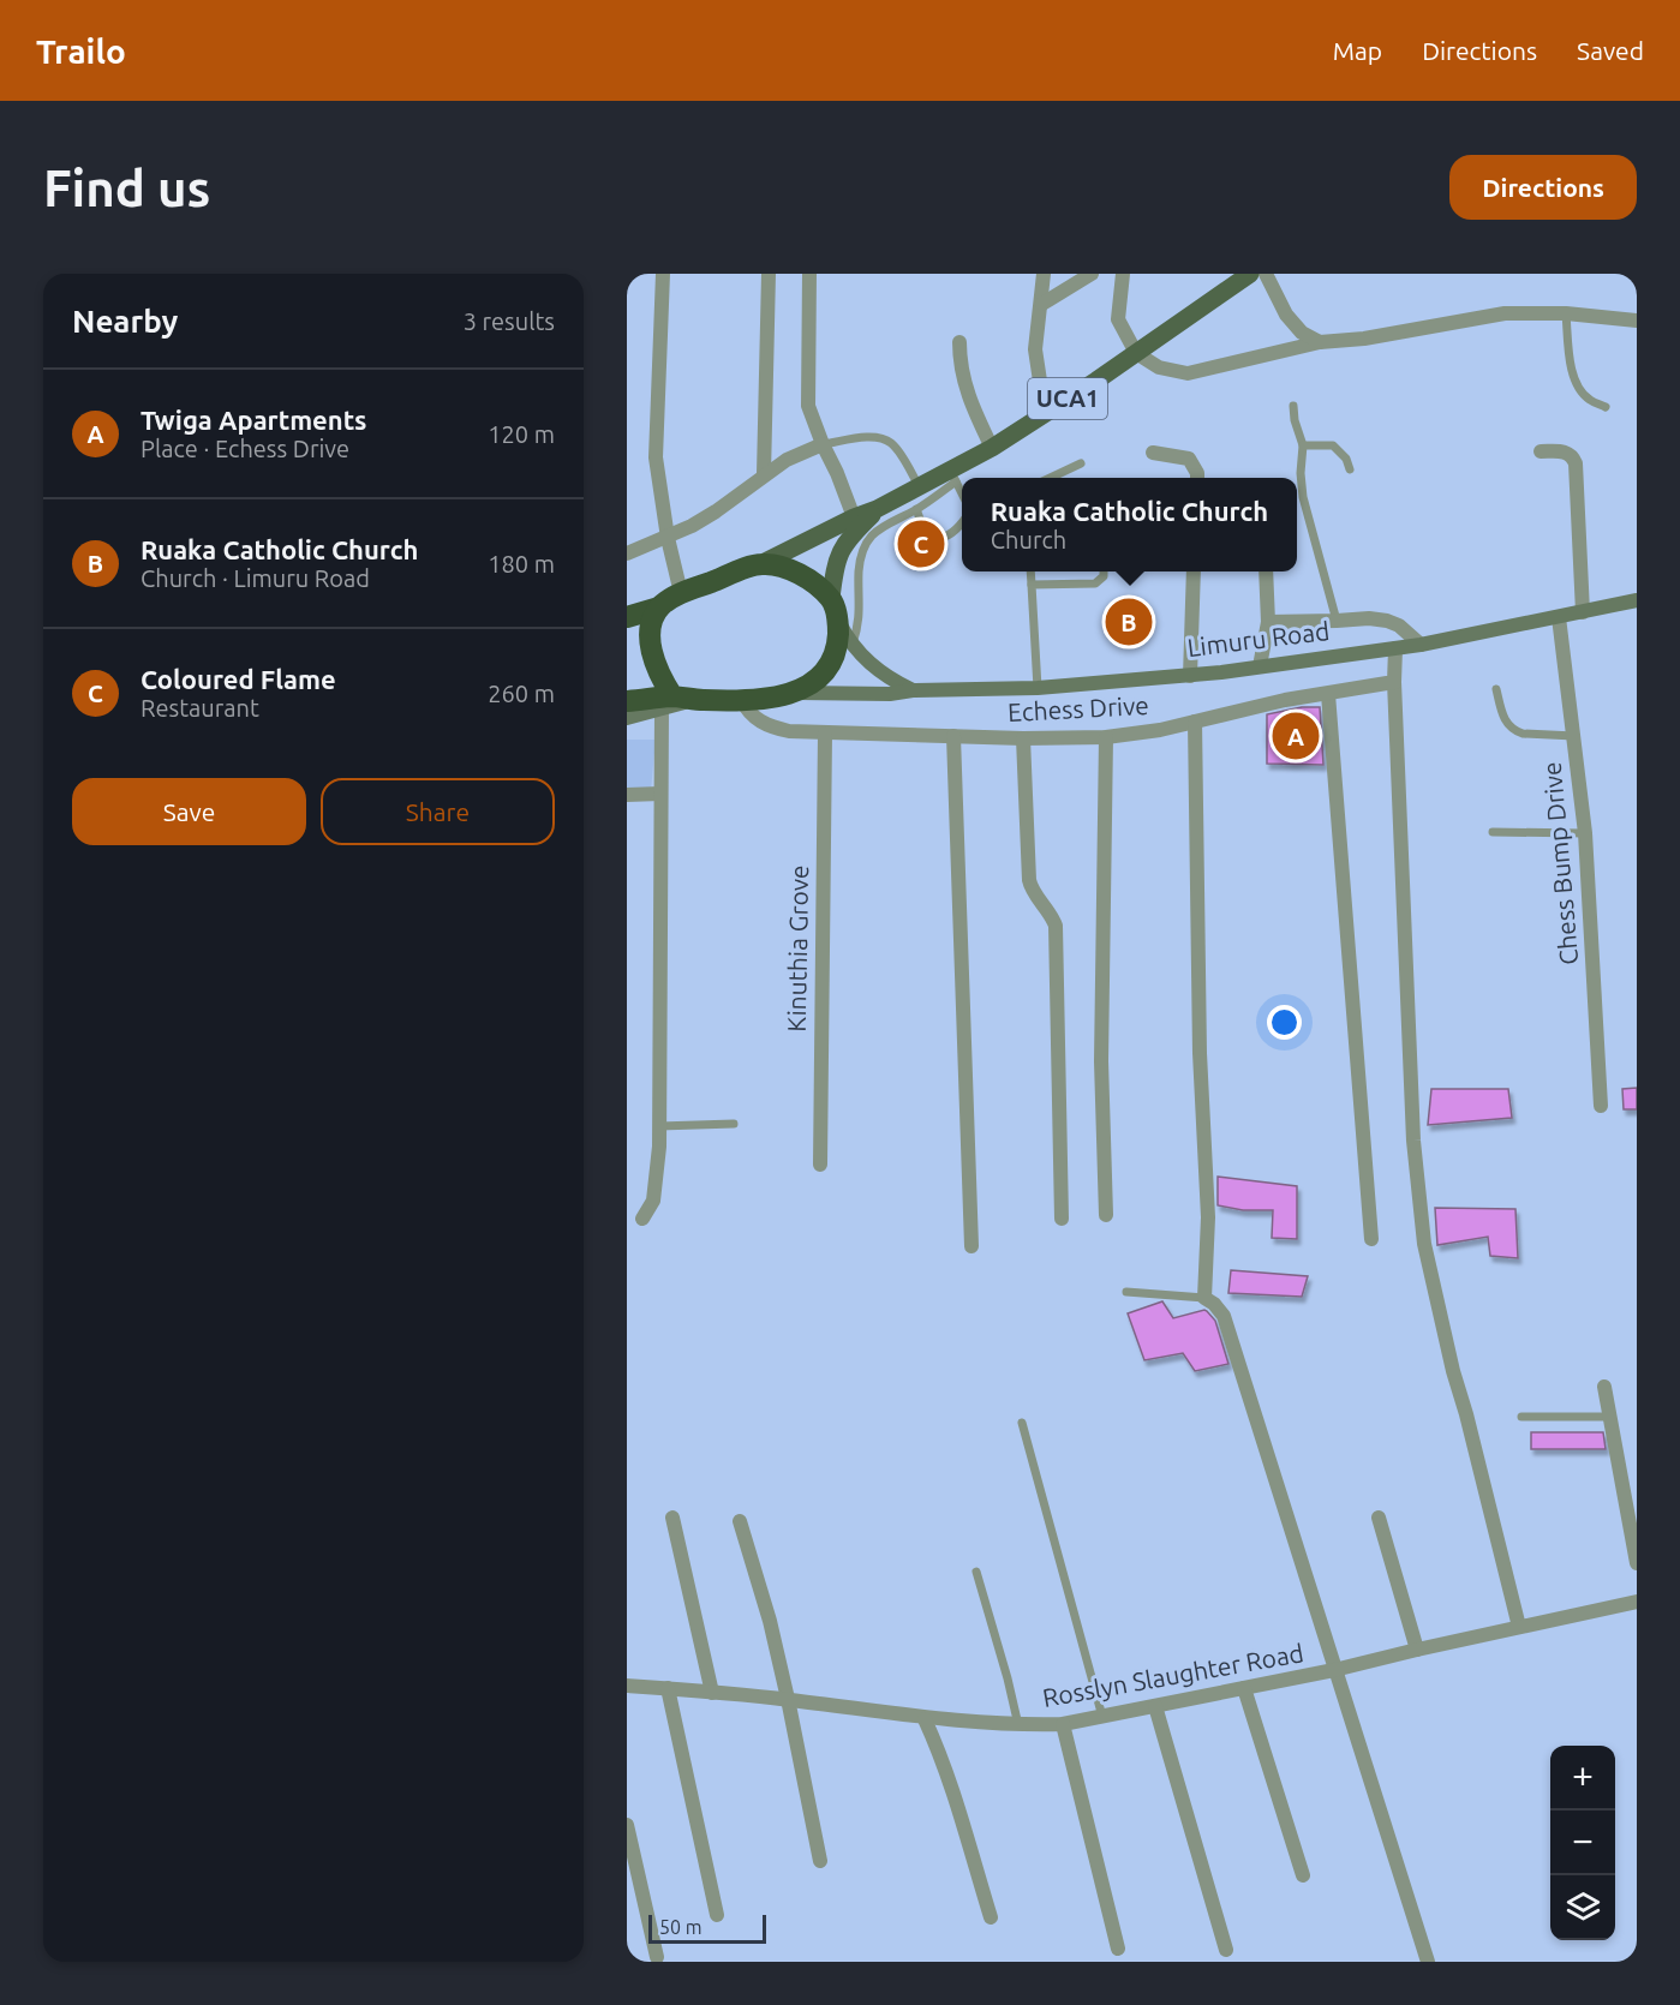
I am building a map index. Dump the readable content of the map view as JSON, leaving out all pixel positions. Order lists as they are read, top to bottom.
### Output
{
  "streets": {
    "main road": ["UCA1", "Limuru Road"],
    "street": [
      "Echess Drive",
      "Chess Bump Drive",
      "Kinuthia Grove",
      "Rosslyn Slaughter Road"
    ]
  },
  "crossings": [
    ["UCA1", "Limuru Road"],
    ["UCA1", "Echess Drive"],
    ["Limuru Road", "Echess Drive"],
    ["Limuru Road", "Chess Bump Drive"],
    ["Echess Drive", "Kinuthia Grove"]
  ],
  "scale_bar": "50 m",
  "page": {
    "header": "Trailo",
    "nav": ["Map", "Directions", "Saved"],
    "buttons": [
      "Directions",
      ["Save", "Share"]
    ],
    "title": "Find us",
    "heading": ["Nearby", "3 results"],
    "list": [
      {
        "mark": "A",
        "name": "Twiga Apartments",
        "note": "Place · Echess Drive",
        "value": "120 m"
      },
      {
        "mark": "B",
        "name": "Ruaka Catholic Church",
        "note": "Church · Limuru Road",
        "value": "180 m"
      },
      {
        "mark": "C",
        "name": "Coloured Flame",
        "note": "Restaurant",
        "value": "260 m"
      }
    ],
    "popup": ["Ruaka Catholic Church", "Church"],
    "pins": ["C", "B", "A"],
    "map_buttons": ["+", "−"],
    "scale": "50 m"
  }
}
